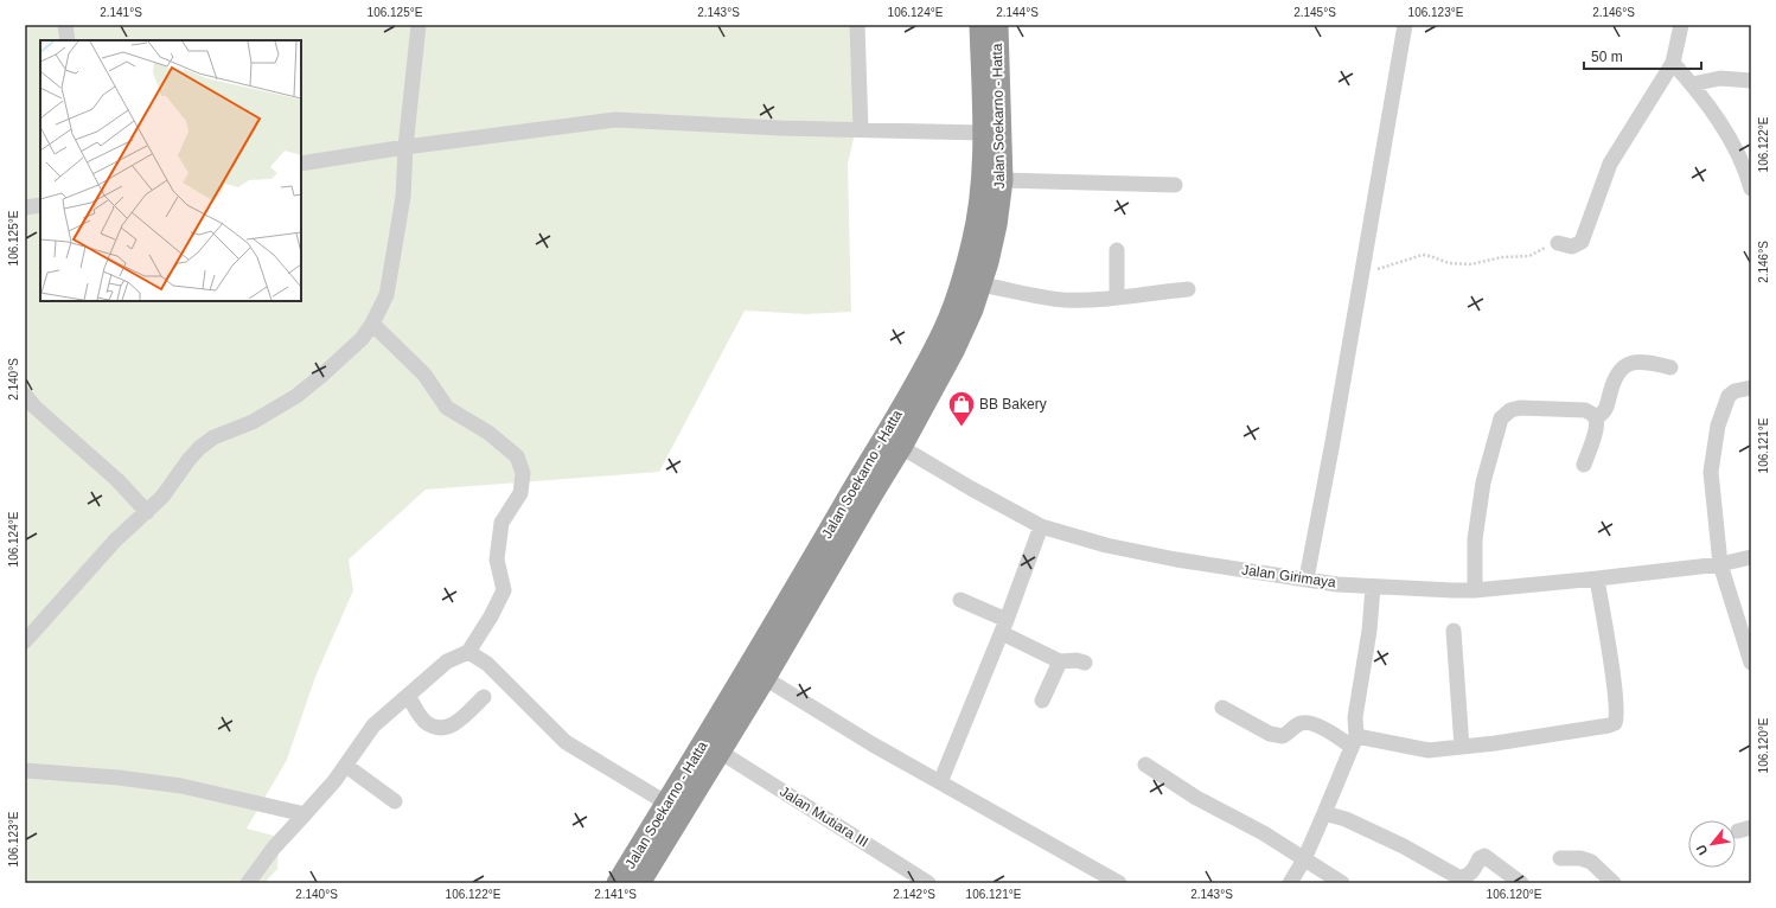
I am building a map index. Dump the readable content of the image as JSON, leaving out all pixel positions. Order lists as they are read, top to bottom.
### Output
{
  "streets": {
    "highway": ["Jalan Soekarno - Hatta"],
    "street": ["Jalan Girimaya", "Jalan Mutiara III"]
  },
  "crossings": [
    ["Jalan Soekarno - Hatta", "Jalan Girimaya"],
    ["Jalan Soekarno - Hatta", "Jalan Mutiara III"]
  ],
  "places": {
    "shop": ["BB Bakery"]
  },
  "scale_bar": "50 m",
  "north": "bottom left",
  "coordinates": [
    "2.141°S",
    "106.125°E",
    "2.143°S",
    "106.124°E",
    "2.144°S",
    "2.145°S",
    "106.123°E",
    "2.146°S",
    "106.122°E",
    "2.140°S",
    "106.121°E",
    "106.120°E",
    "2.142°S"
  ]
}
